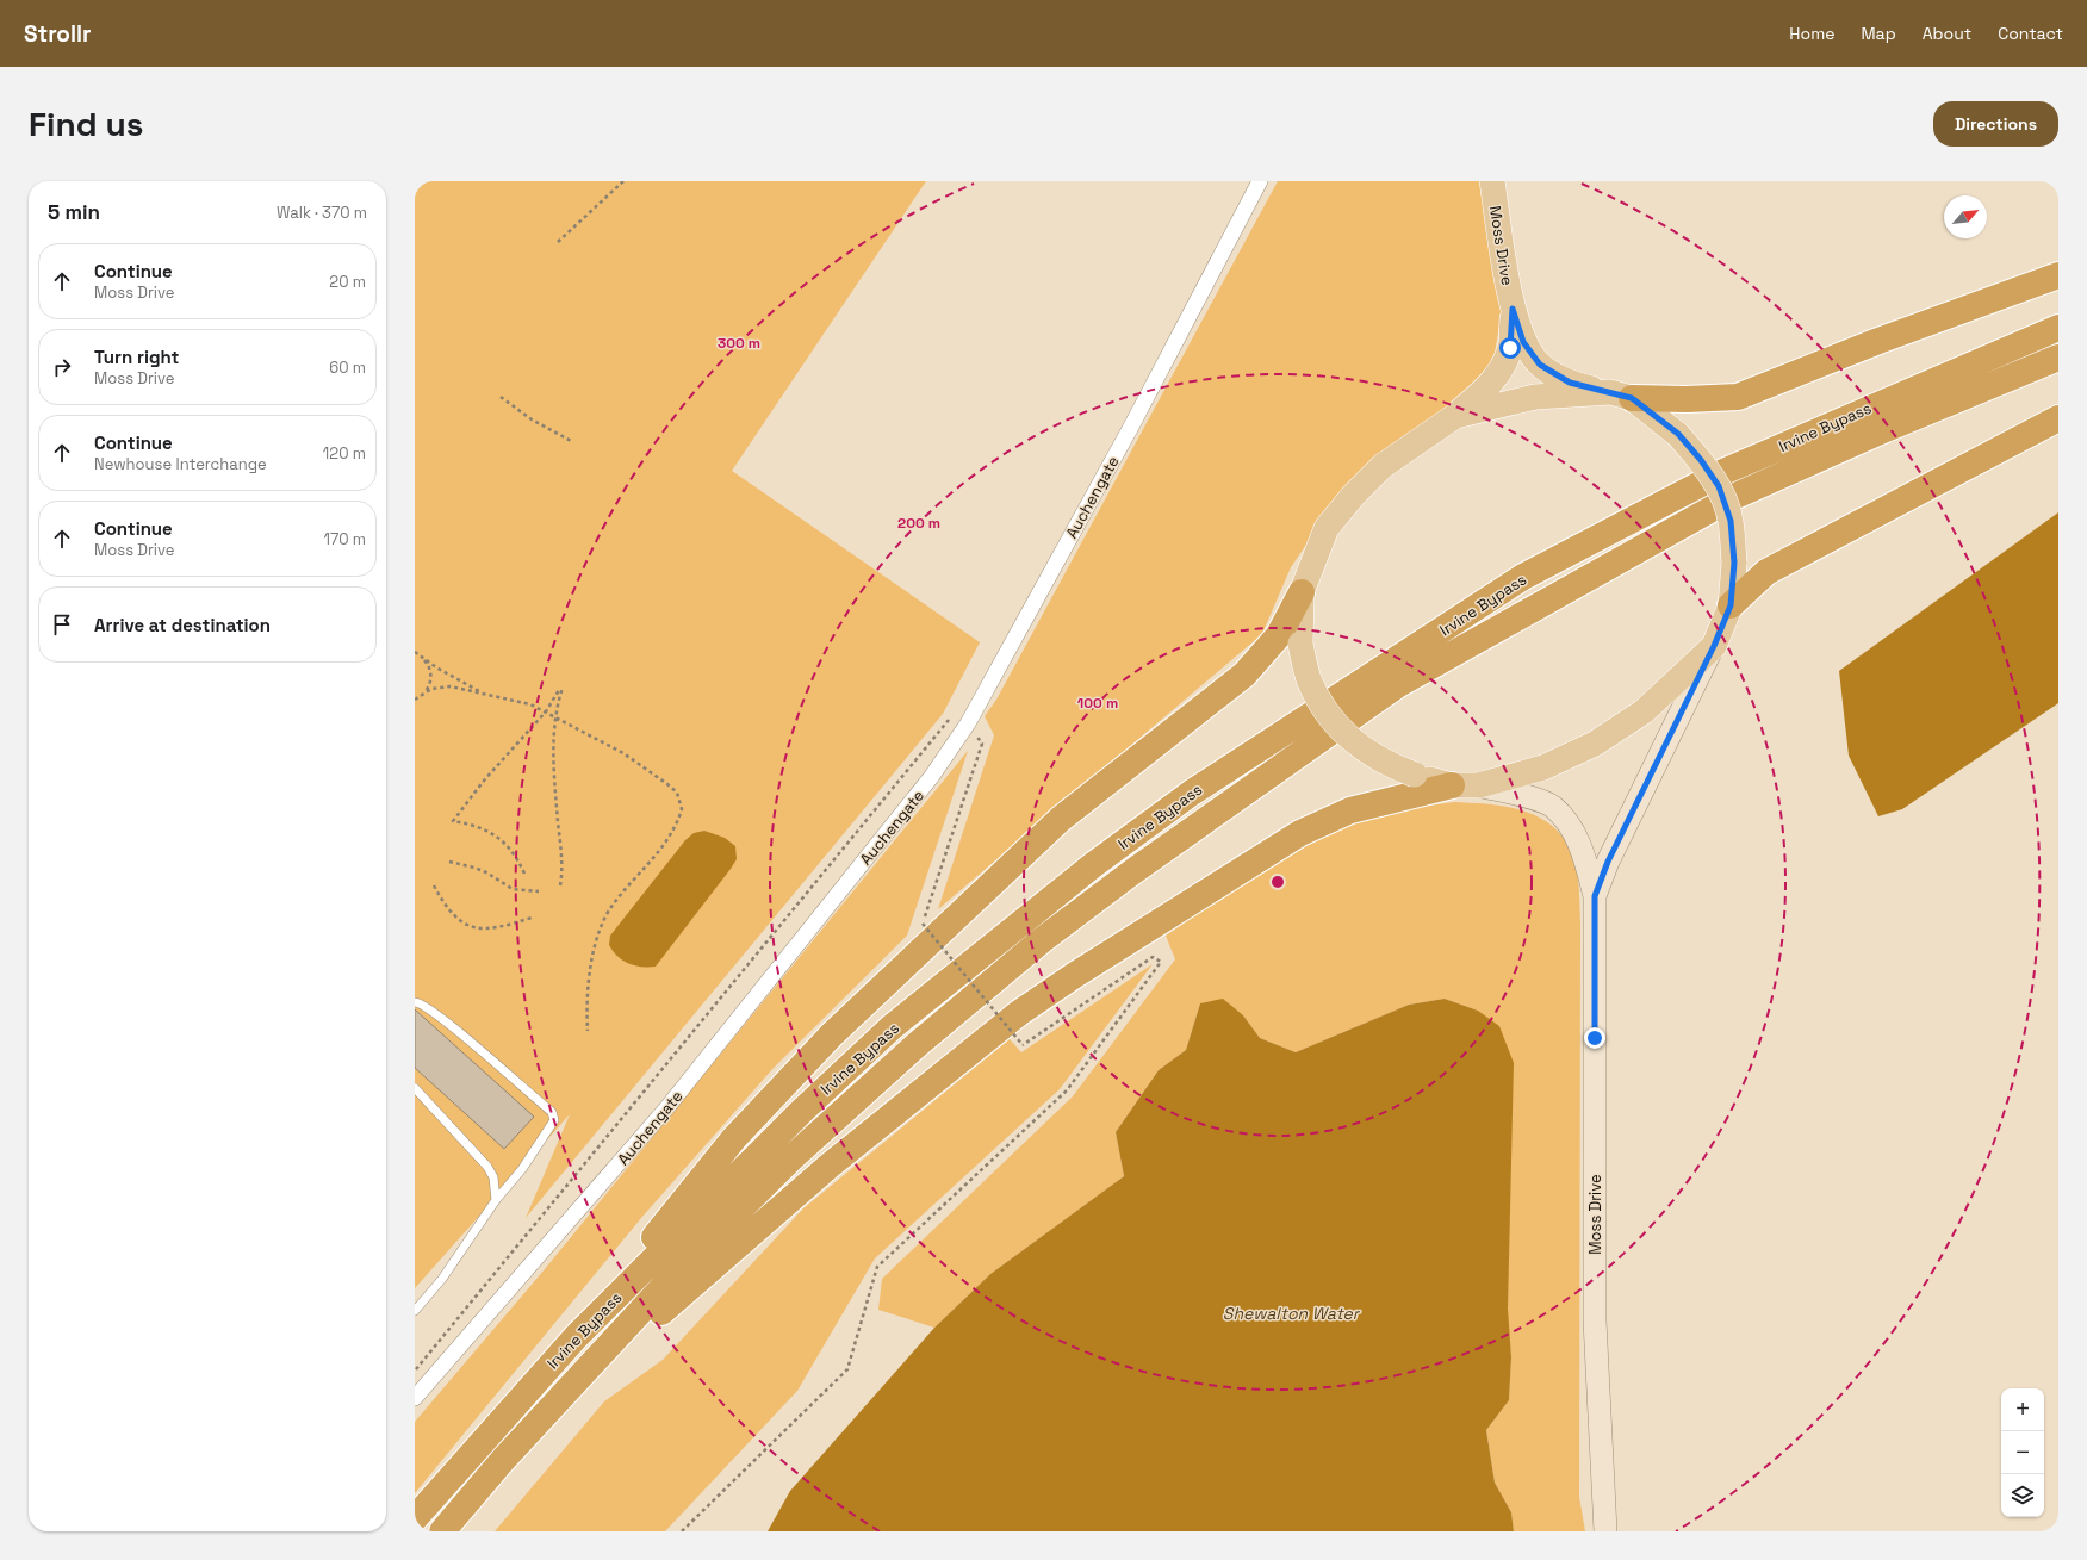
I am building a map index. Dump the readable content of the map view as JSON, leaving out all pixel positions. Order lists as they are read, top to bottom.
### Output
{
  "streets": {
    "highway": ["Irvine Bypass"],
    "main road": ["Moss Drive"],
    "street": ["Auchengate"]
  },
  "water": ["Shewalton Water"],
  "north": "top right",
  "page": {
    "header": "Strollr",
    "nav": [
      "Home",
      "Map",
      "About",
      "Contact"
    ],
    "buttons": "Directions",
    "title": "Find us",
    "heading": ["5 min", "Walk · 370 m"],
    "list": [
      ["Continue", "Moss Drive", "20 m"],
      ["Turn right", "Moss Drive", "60 m"],
      ["Continue", "Newhouse Interchange", "120 m"],
      ["Continue", "Moss Drive", "170 m"],
      "Arrive at destination"
    ],
    "map_buttons": ["+", "−"]
  },
  "rings": ["300 m", "200 m", "100 m"]
}
